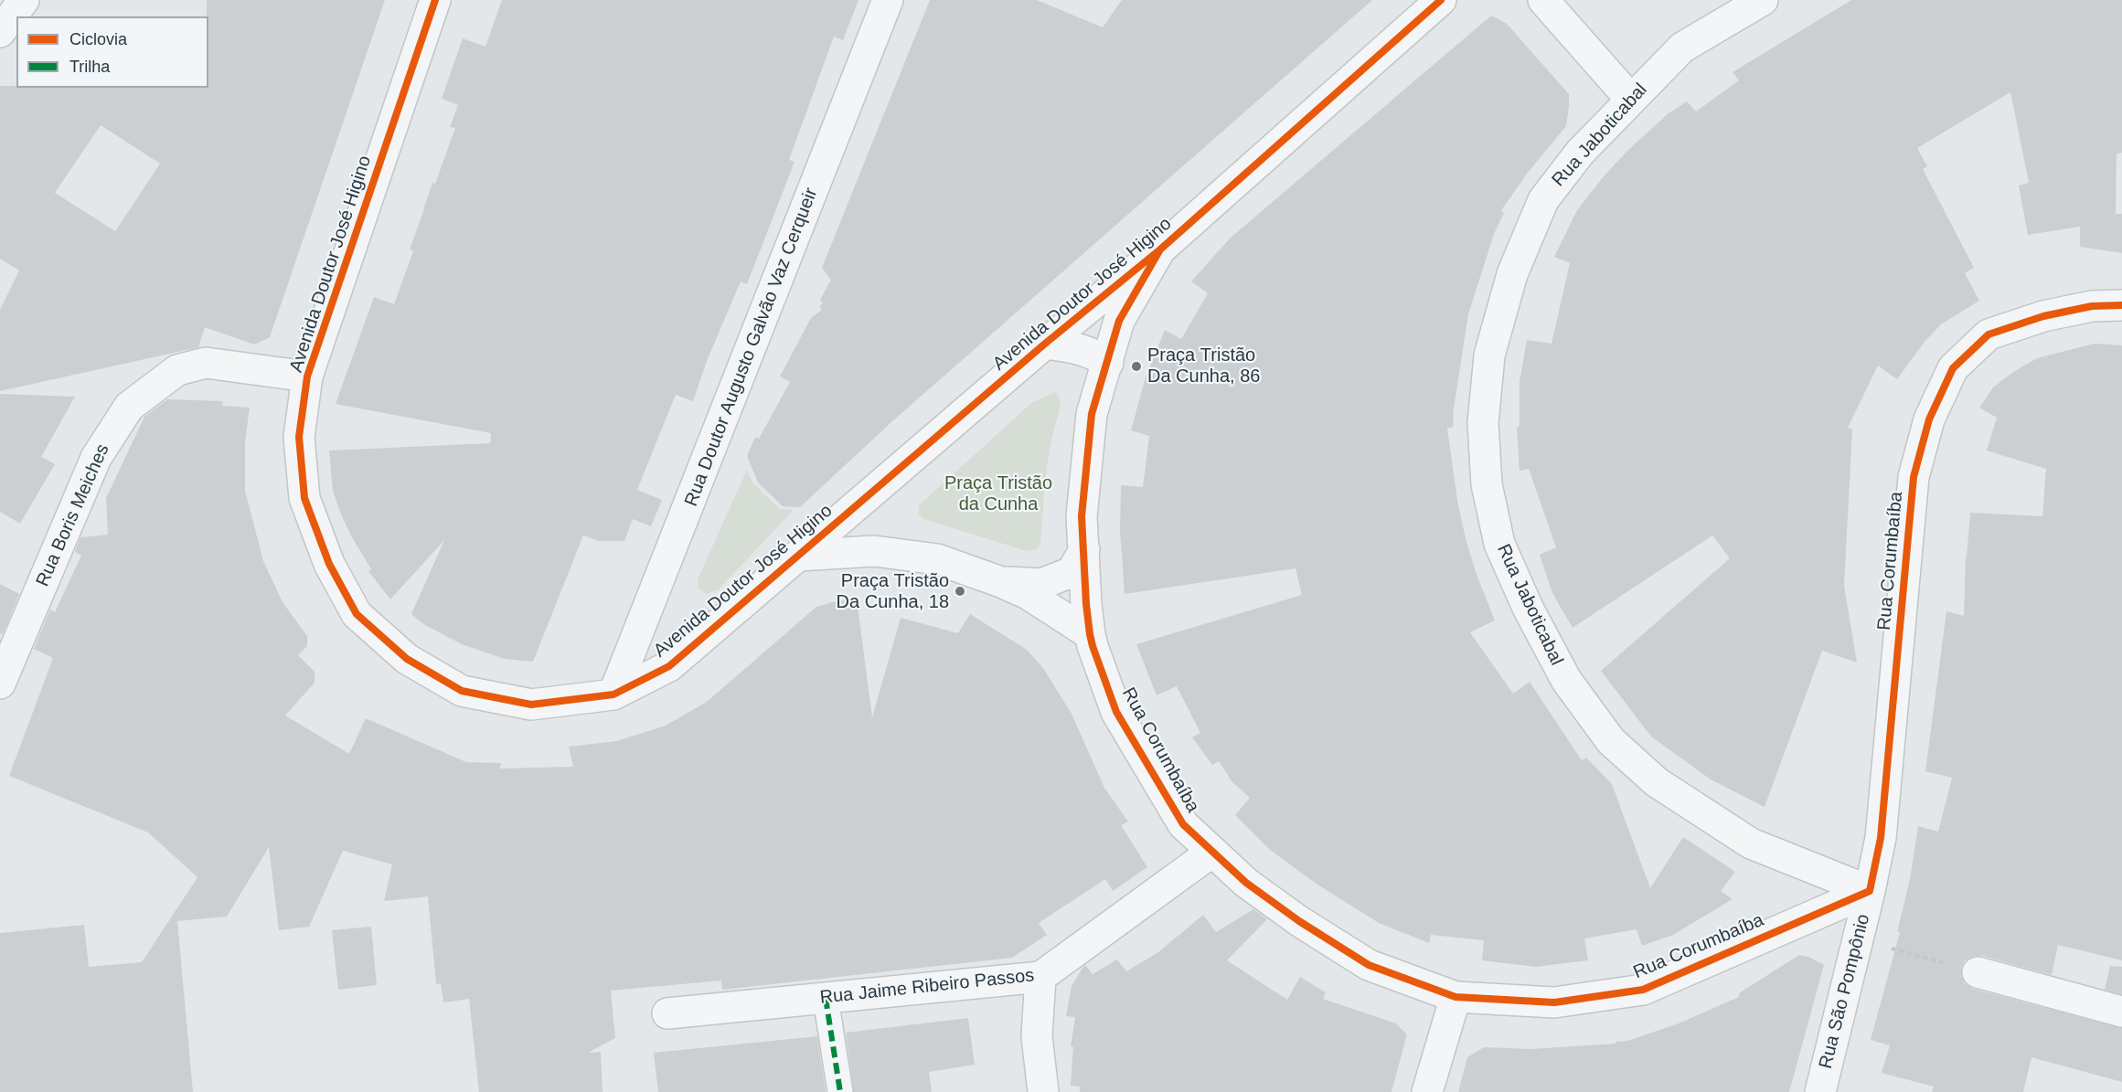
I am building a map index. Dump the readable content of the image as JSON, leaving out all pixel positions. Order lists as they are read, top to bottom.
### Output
{
  "streets": {
    "street": [
      "Rua Jaboticabal",
      "Avenida Doutor José Higino",
      "Rua Doutor Augusto Galvão Vaz Cerqueir",
      "Rua Boris Meiches",
      "Rua Corumbaíba",
      "Rua Jaime Ribeiro Passos",
      "Rua São Pompônio"
    ]
  },
  "crossings": [
    ["Rua Jaboticabal", "Rua Corumbaíba"],
    ["Rua Jaboticabal", "Rua São Pompônio"],
    ["Avenida Doutor José Higino", "Rua Doutor Augusto Galvão Vaz Cerqueir"],
    ["Avenida Doutor José Higino", "Rua Boris Meiches"],
    ["Avenida Doutor José Higino", "Rua Corumbaíba"],
    ["Rua Corumbaíba", "Rua Jaime Ribeiro Passos"],
    ["Rua Corumbaíba", "Rua São Pompônio"]
  ],
  "parks": ["Praça Tristão da Cunha"],
  "places": ["Praça Tristão Da Cunha, 86", "Praça Tristão Da Cunha, 18"],
  "legend": ["Ciclovia", "Trilha"]
}
